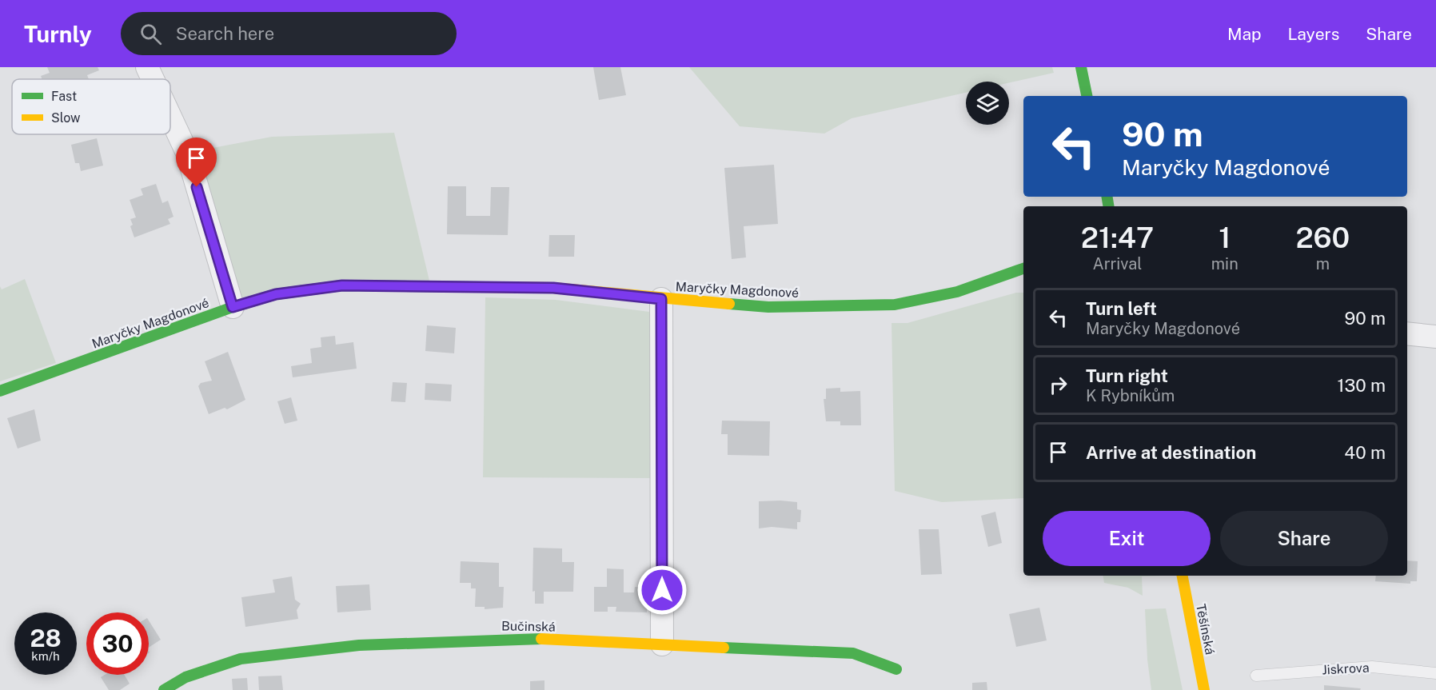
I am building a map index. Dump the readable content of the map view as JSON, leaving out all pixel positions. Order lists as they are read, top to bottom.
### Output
{
  "streets": {
    "street": ["Maryčky Magdonové", "Bučinská", "Těšínská"],
    "lane": ["Jiskrova"]
  },
  "legend": ["Fast", "Slow"],
  "page": {
    "header": "Turnly",
    "search": "Search here",
    "nav": ["Map", "Layers", "Share"],
    "turn": ["90 m", "Maryčky Magdonové"],
    "eta": [
      "21:47",
      "Arrival",
      "1",
      "min",
      "260",
      "m"
    ],
    "list": [
      {
        "name": "Turn left",
        "note": "Maryčky Magdonové",
        "value": "90 m"
      },
      {
        "name": "Turn right",
        "note": "K Rybníkům",
        "value": "130 m"
      },
      {
        "name": "Arrive at destination",
        "value": "40 m"
      }
    ],
    "buttons": ["Exit", "Share"],
    "speed": "28 km/h",
    "limit": "30"
  }
}
